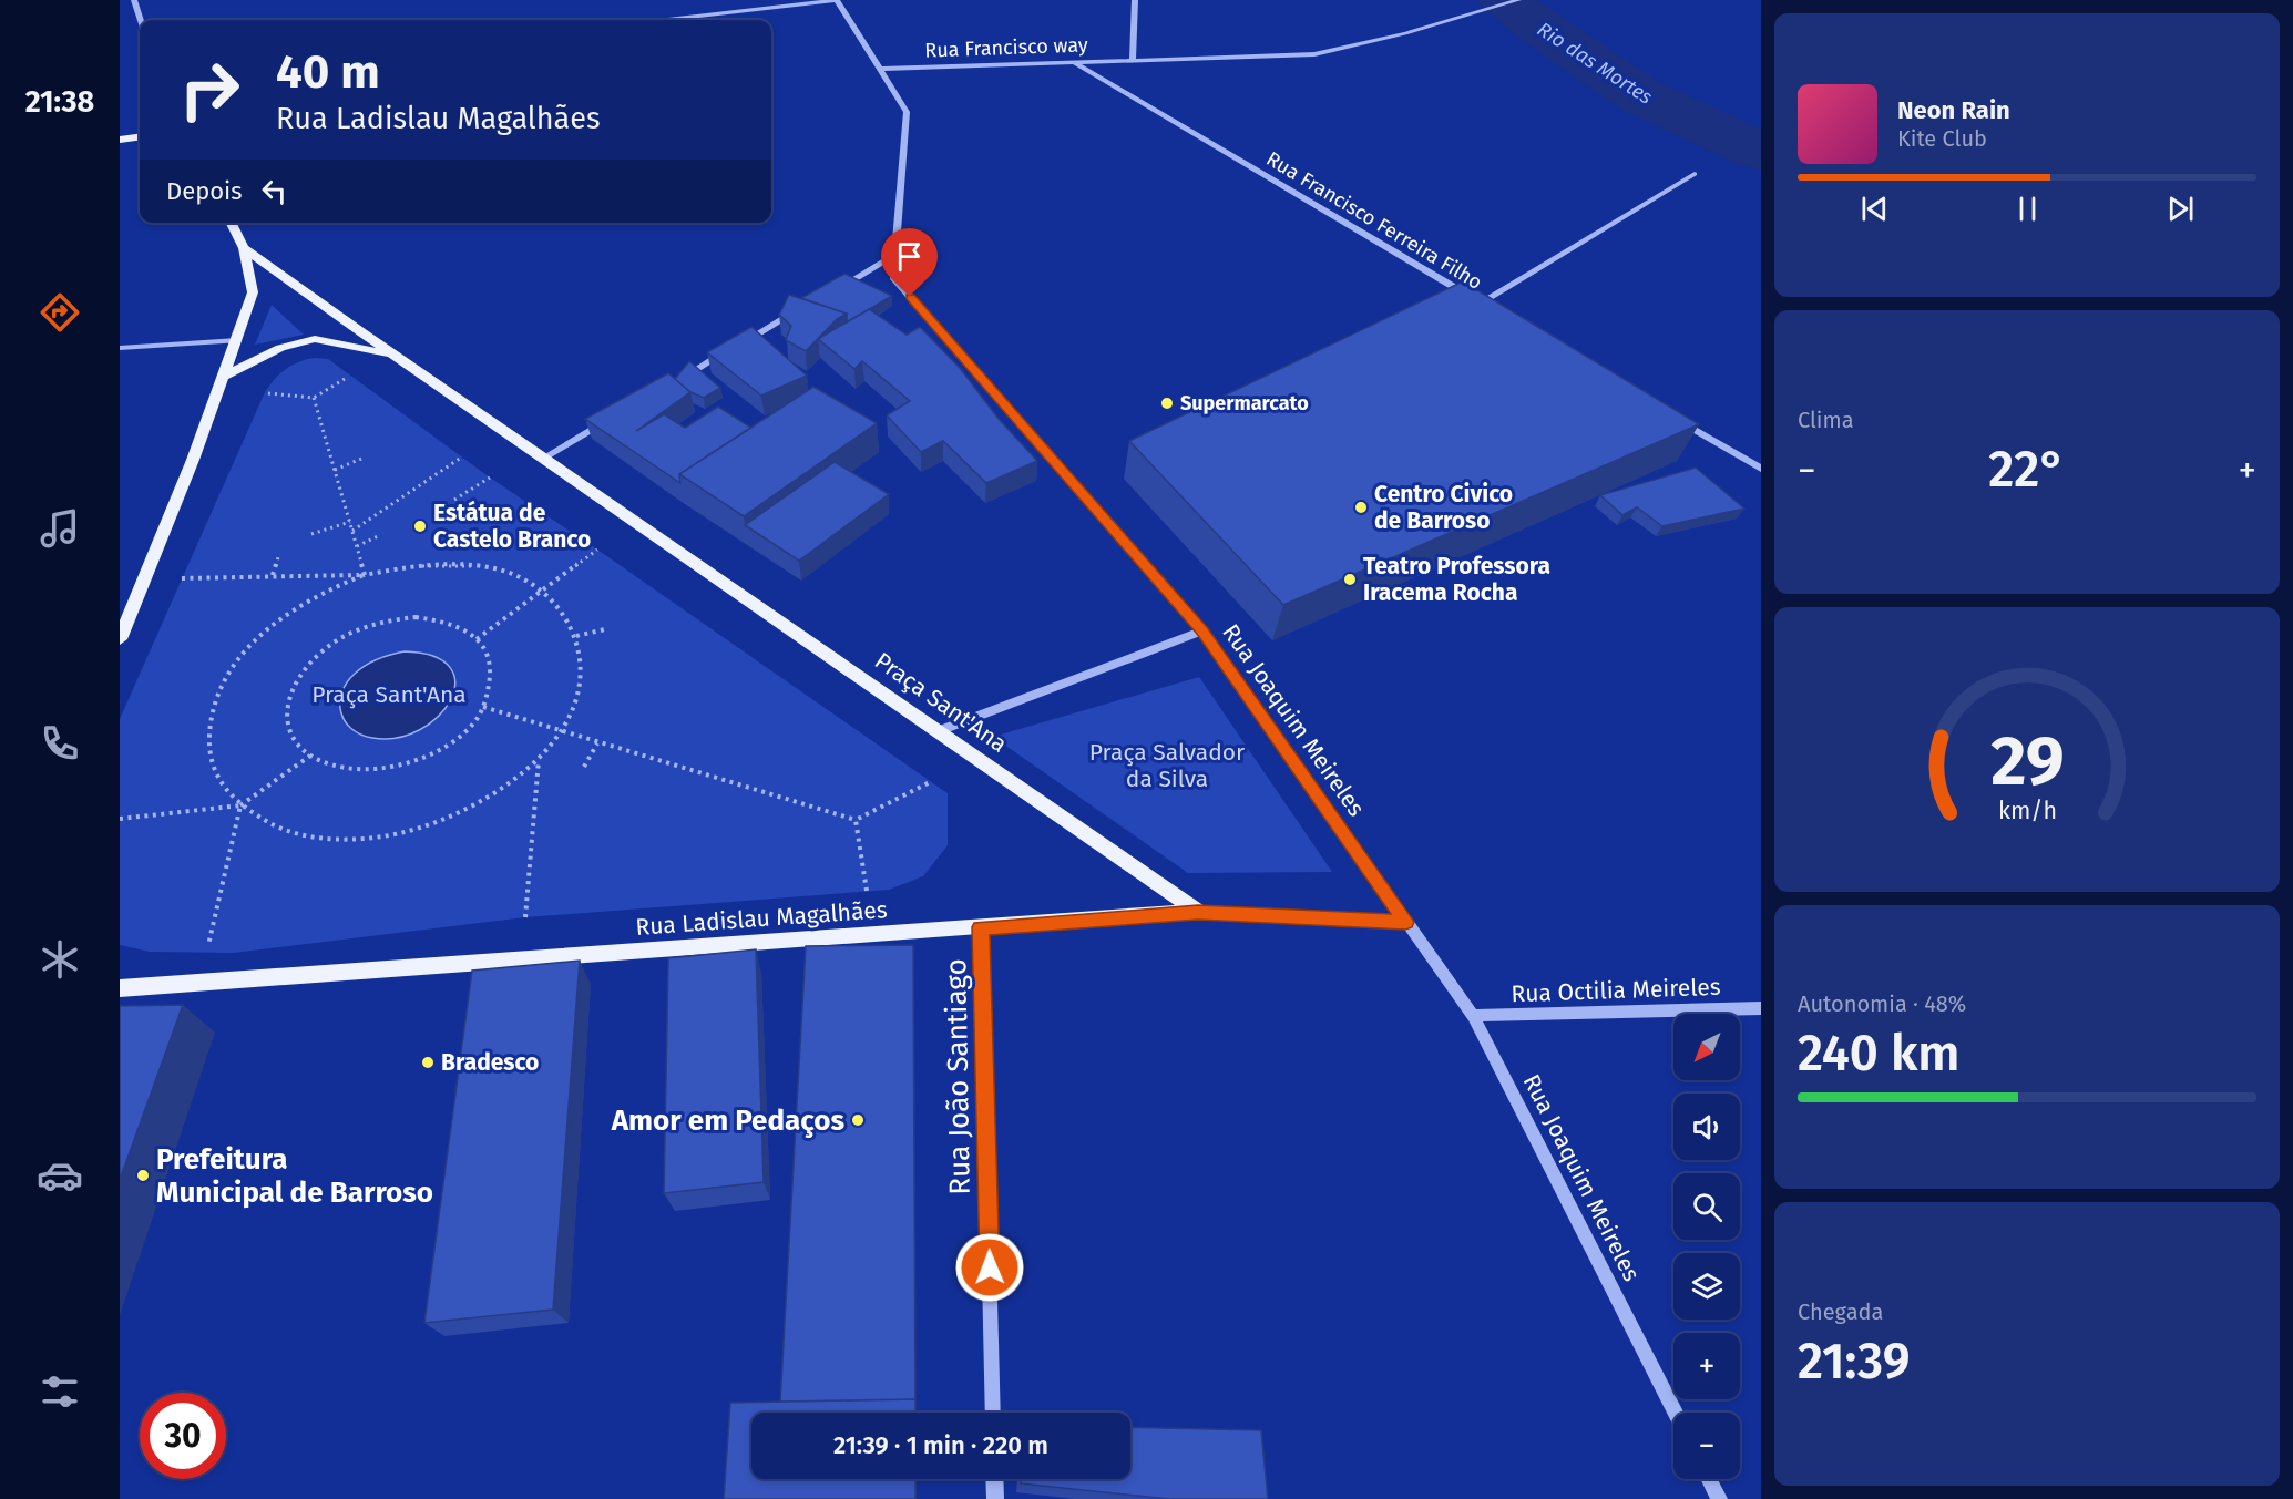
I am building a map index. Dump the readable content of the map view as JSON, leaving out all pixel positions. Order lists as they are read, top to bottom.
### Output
{
  "streets": {
    "main road": ["Praça Sant'Ana", "Rua Ladislau Magalhães"],
    "street": [
      "Rua Francisco way",
      "Rua Francisco Ferreira Filho",
      "Rua Joaquim Meireles",
      "Rua Octilia Meireles",
      "Rua João Santiago"
    ]
  },
  "crossings": [
    ["Rua Francisco way", "Rua Francisco Ferreira Filho"],
    ["Rua Francisco way", "Rua Joaquim Meireles"],
    ["Praça Sant'Ana", "Rua Ladislau Magalhães"],
    ["Rua Joaquim Meireles", "Rua Ladislau Magalhães"],
    ["Rua Joaquim Meireles", "Rua Octilia Meireles"],
    ["Rua Ladislau Magalhães", "Rua João Santiago"]
  ],
  "water": ["Rio das Mortes"],
  "parks": ["Praça Sant'Ana", "Praça Salvador da Silva"],
  "places": [
    "Supermarcato",
    "Centro Civico de Barroso",
    "Estátua de Castelo Branco",
    "Teatro Professora Iracema Rocha",
    "Bradesco",
    "Amor em Pedaços",
    "Prefeitura Municipal de Barroso"
  ],
  "north": "bottom left",
  "page": {
    "tabs": "21:38",
    "turn": ["40 m", "Rua Ladislau Magalhães"],
    "song": ["Neon Rain", "Kite Club"],
    "then": "Depois",
    "tile": [
      "Clima",
      ["Autonomia · 48%", "240 km"],
      ["Chegada", "21:39"]
    ],
    "heat": ["−", "22°", "+"],
    "map_buttons": ["+", "−"],
    "limit": "30",
    "trip": "21:39 · 1 min · 220 m",
    "gauge": ["29", "km/h"]
  }
}
